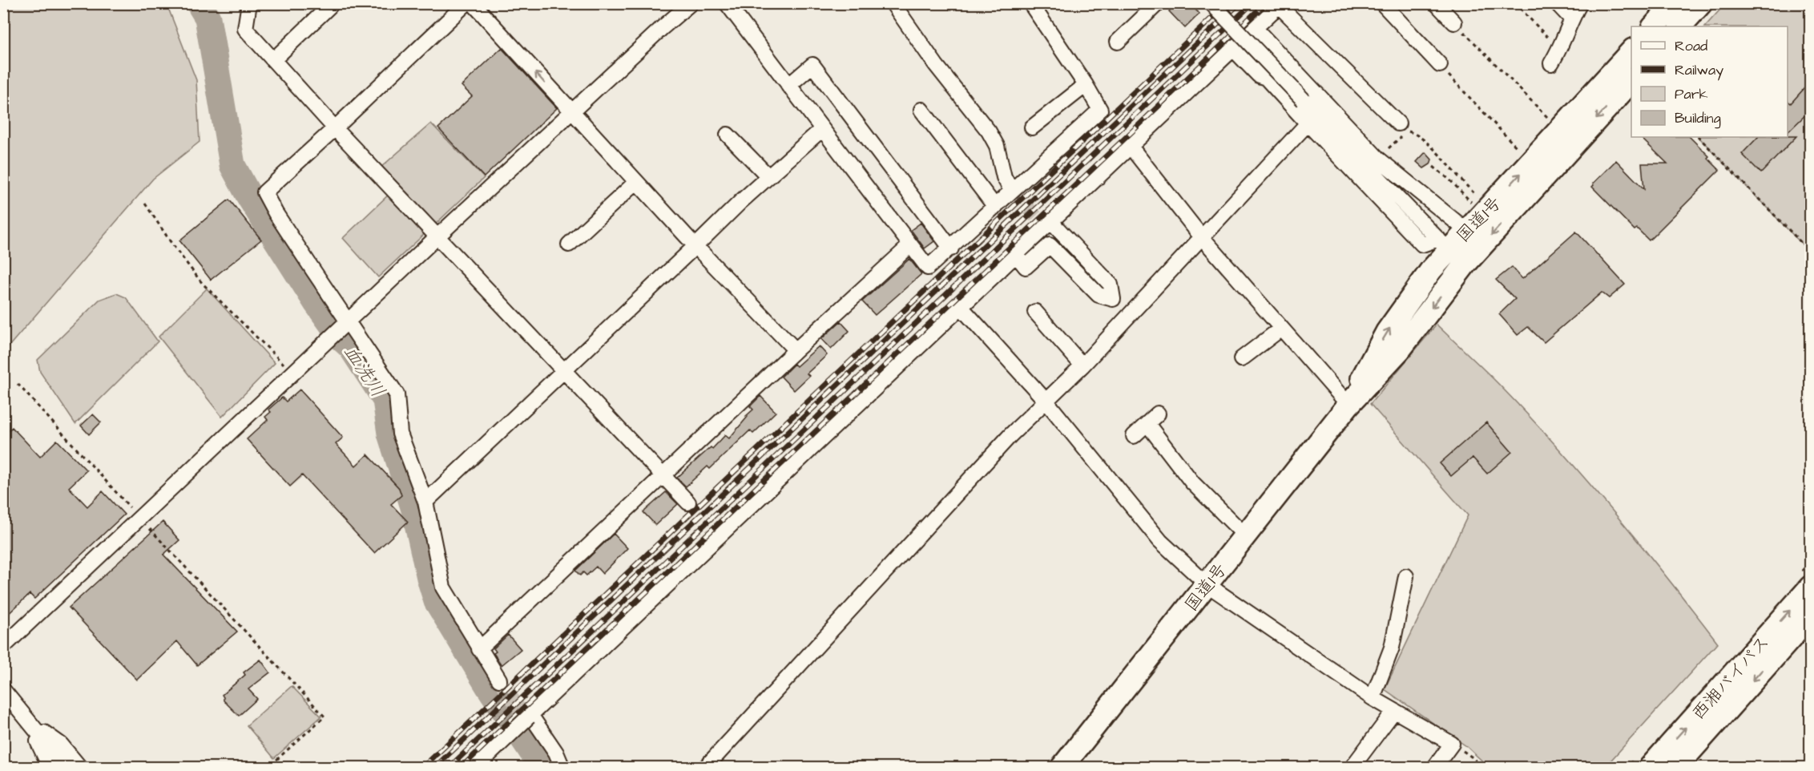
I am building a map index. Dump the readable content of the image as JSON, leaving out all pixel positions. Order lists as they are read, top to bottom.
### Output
{
  "streets": {
    "highway": ["国道1号", "西湘バイパス"]
  },
  "water": ["血洗川"],
  "legend": [
    "Road",
    "Railway",
    "Park",
    "Building"
  ]
}
